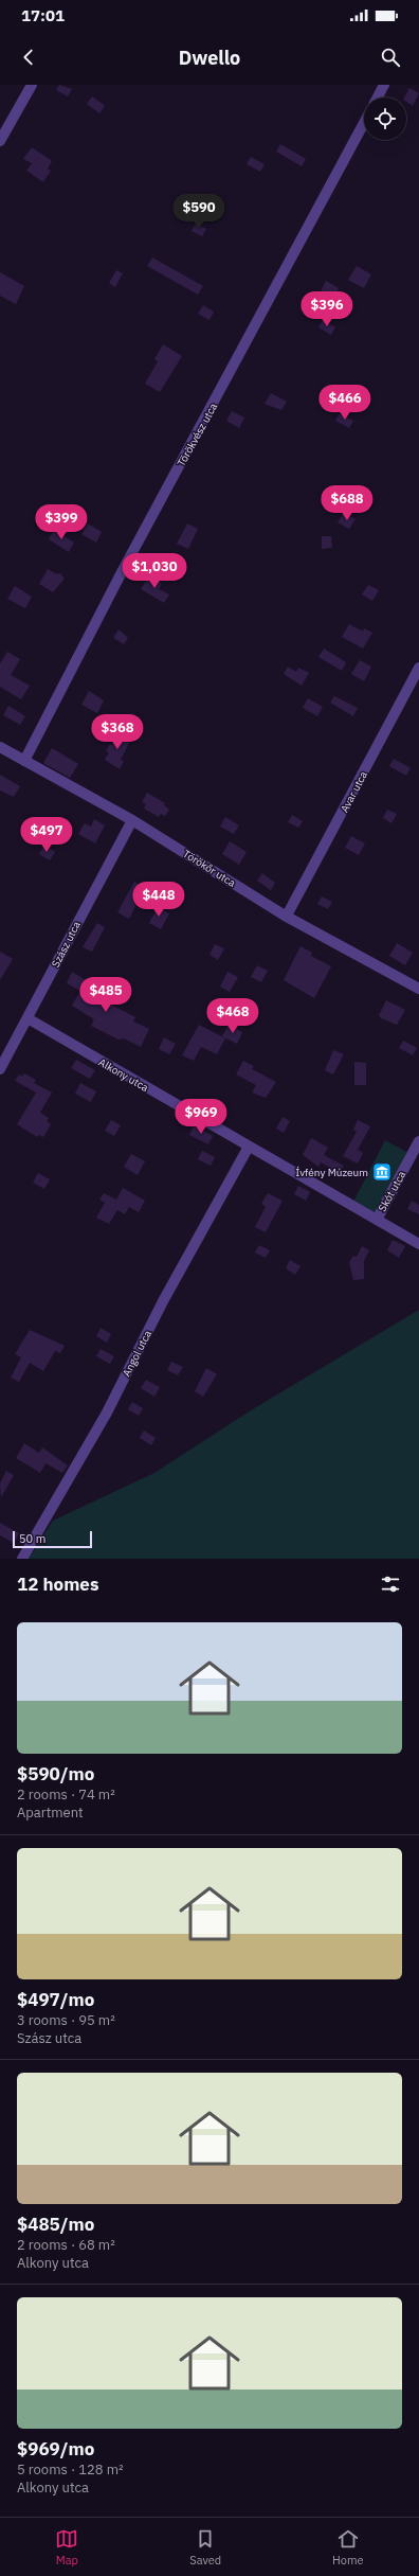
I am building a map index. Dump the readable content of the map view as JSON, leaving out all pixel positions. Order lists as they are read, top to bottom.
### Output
{
  "streets": {
    "street": [
      "Törökvész utca",
      "Avar utca",
      "Törökőr utca",
      "Szász utca",
      "Alkony utca",
      "Skót utca",
      "Angol utca"
    ]
  },
  "crossings": [
    ["Törökvész utca", "Törökőr utca"],
    ["Avar utca", "Törökőr utca"],
    ["Törökőr utca", "Szász utca"],
    ["Szász utca", "Alkony utca"],
    ["Alkony utca", "Skót utca"],
    ["Alkony utca", "Angol utca"]
  ],
  "places": {
    "museum": ["Ívfény Múzeum"]
  },
  "scale_bar": "50 m",
  "page": {
    "status": "17:01",
    "header": "Dwello",
    "price": [
      "$590",
      "$396",
      "$466",
      "$688",
      "$399",
      "$1,030",
      "$368",
      "$497",
      "$448",
      "$485",
      "$468",
      "$969"
    ],
    "scale": "50 m",
    "heading": "12 homes",
    "list": [
      {
        "name": "$590/mo",
        "note": "2 rooms · 74 m² · Apartment"
      },
      {
        "name": "$497/mo",
        "note": "3 rooms · 95 m² · Szász utca"
      },
      {
        "name": "$485/mo",
        "note": "2 rooms · 68 m² · Alkony utca"
      },
      {
        "name": "$969/mo",
        "note": "5 rooms · 128 m² · Alkony utca"
      }
    ],
    "tabs": ["Map", "Saved", "Home"]
  }
}
